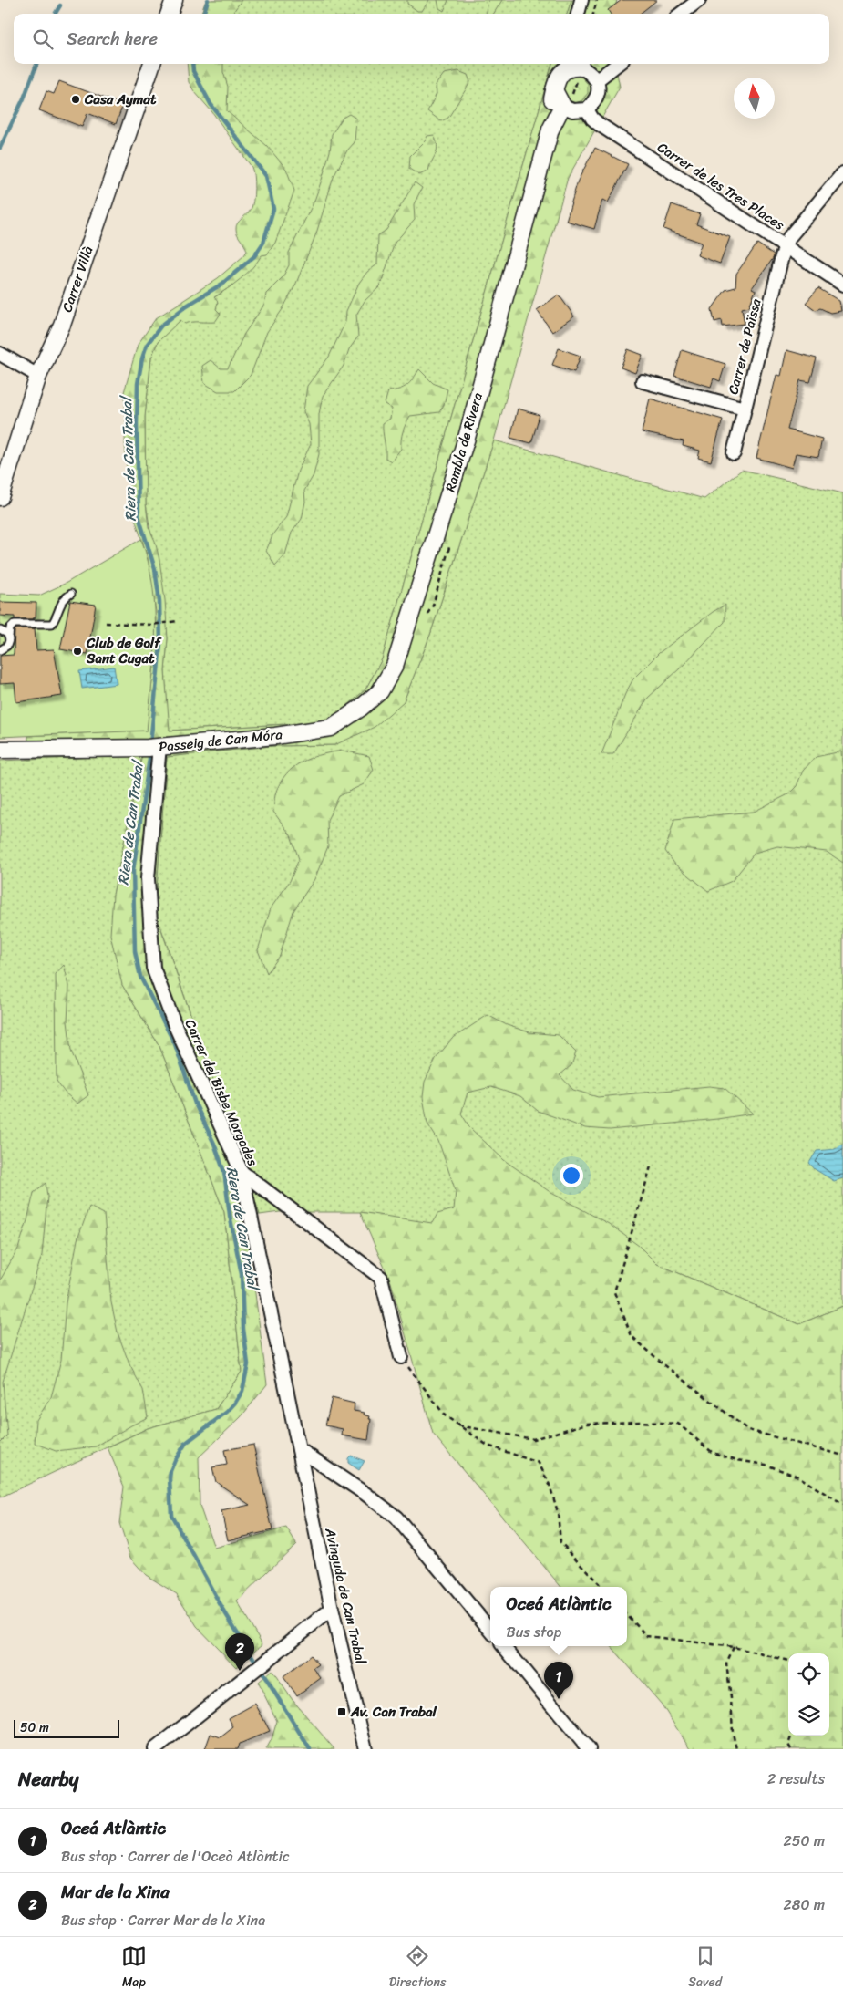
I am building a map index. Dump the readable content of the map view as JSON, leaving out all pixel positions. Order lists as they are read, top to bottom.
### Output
{
  "streets": {
    "street": [
      "Carrer de les Tres Places",
      "Carrer Villà",
      "Carrer de Païssa",
      "Rambla de Rivera",
      "Passeig de Can Móra",
      "Carrer del Bisbe Morgades",
      "Avinguda de Can Trabal"
    ]
  },
  "crossings": [
    ["Carrer de les Tres Places", "Carrer de Païssa"],
    ["Rambla de Rivera", "Passeig de Can Móra"],
    ["Passeig de Can Móra", "Carrer del Bisbe Morgades"],
    ["Carrer del Bisbe Morgades", "Avinguda de Can Trabal"]
  ],
  "water": ["Riera de Can Trabal"],
  "places": {
    "other": ["Casa Aymat", "Club de Golf Sant Cugat"],
    "transit": ["Av. Can Trabal"]
  },
  "scale_bar": "50 m",
  "north": "top",
  "page": {
    "search": "Search here",
    "popup": ["Oceá Atlàntic", "Bus stop"],
    "pins": ["2", "1"],
    "scale": "50 m",
    "heading": ["Nearby", "2 results"],
    "list": [
      {
        "mark": "1",
        "name": "Oceá Atlàntic",
        "note": "Bus stop · Carrer de l'Oceà Atlàntic",
        "value": "250 m"
      },
      {
        "mark": "2",
        "name": "Mar de la Xina",
        "note": "Bus stop · Carrer Mar de la Xina",
        "value": "280 m"
      }
    ],
    "nav": ["Map", "Directions", "Saved"]
  }
}
